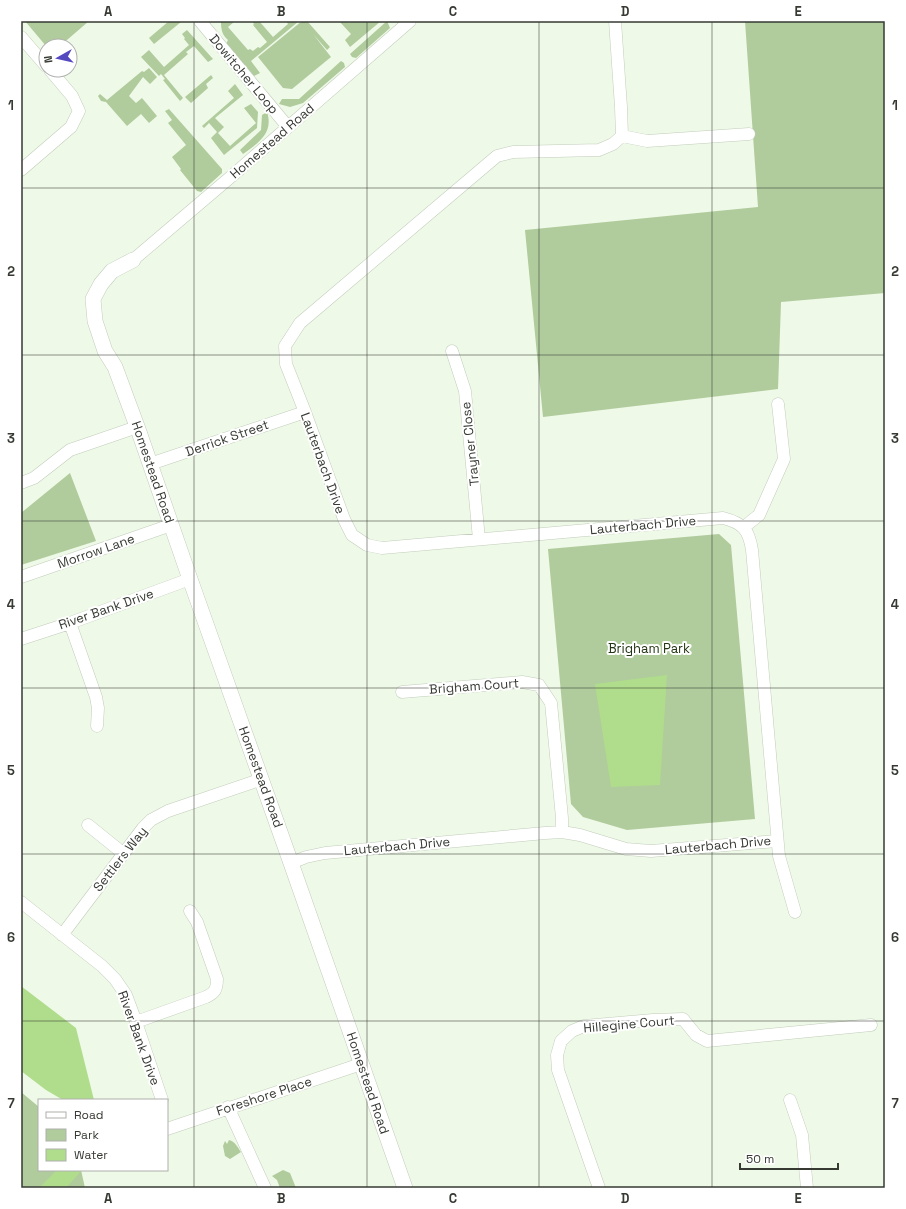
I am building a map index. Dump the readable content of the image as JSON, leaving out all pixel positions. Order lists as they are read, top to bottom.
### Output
{
  "streets": {
    "street": [
      "Dowitcher Loop",
      "Homestead Road",
      "Derrick Street",
      "Trayner Close",
      "Lauterbach Drive",
      "Morrow Lane",
      "River Bank Drive",
      "Brigham Court",
      "Settlers Way",
      "Hillegine Court",
      "Foreshore Place"
    ]
  },
  "crossings": [
    ["Dowitcher Loop", "Homestead Road"],
    ["Homestead Road", "Derrick Street"],
    ["Homestead Road", "Lauterbach Drive"],
    ["Homestead Road", "Morrow Lane"],
    ["Homestead Road", "River Bank Drive"],
    ["Homestead Road", "Settlers Way"],
    ["Homestead Road", "Foreshore Place"],
    ["Derrick Street", "Lauterbach Drive"],
    ["Trayner Close", "Lauterbach Drive"],
    ["Lauterbach Drive", "Brigham Court"],
    ["River Bank Drive", "Settlers Way"]
  ],
  "parks": ["Brigham Park"],
  "legend": ["Road", "Park", "Water"],
  "scale_bar": "50 m",
  "north": "left",
  "grid": {
    "columns": [
      "A",
      "B",
      "C",
      "D",
      "E"
    ],
    "rows": [
      "1",
      "2",
      "3",
      "4",
      "5",
      "6",
      "7"
    ]
  }
}
